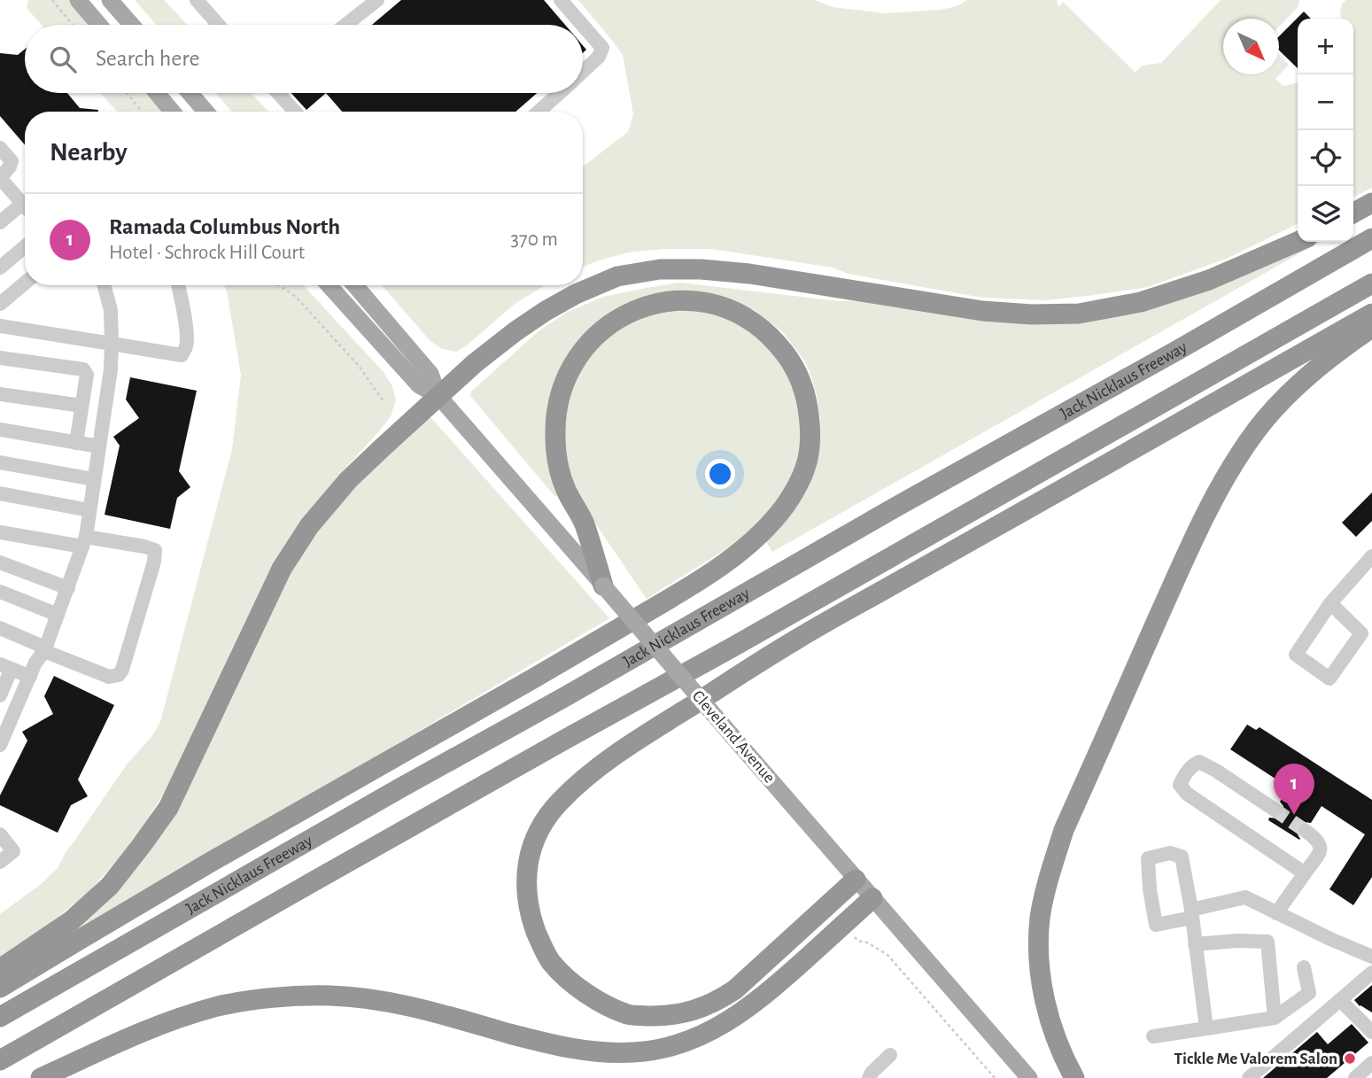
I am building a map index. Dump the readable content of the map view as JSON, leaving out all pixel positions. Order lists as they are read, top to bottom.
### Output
{
  "streets": {
    "highway": ["Jack Nicklaus Freeway"],
    "main road": ["Cleveland Avenue"]
  },
  "places": ["Tickle Me Valorem Salon"],
  "north": "bottom right",
  "page": {
    "map_buttons": ["+", "−"],
    "search": "Search here",
    "heading": "Nearby",
    "list": [
      {
        "mark": "1",
        "name": "Ramada Columbus North",
        "note": "Hotel · Schrock Hill Court",
        "value": "370 m"
      }
    ],
    "pins": "1"
  }
}
